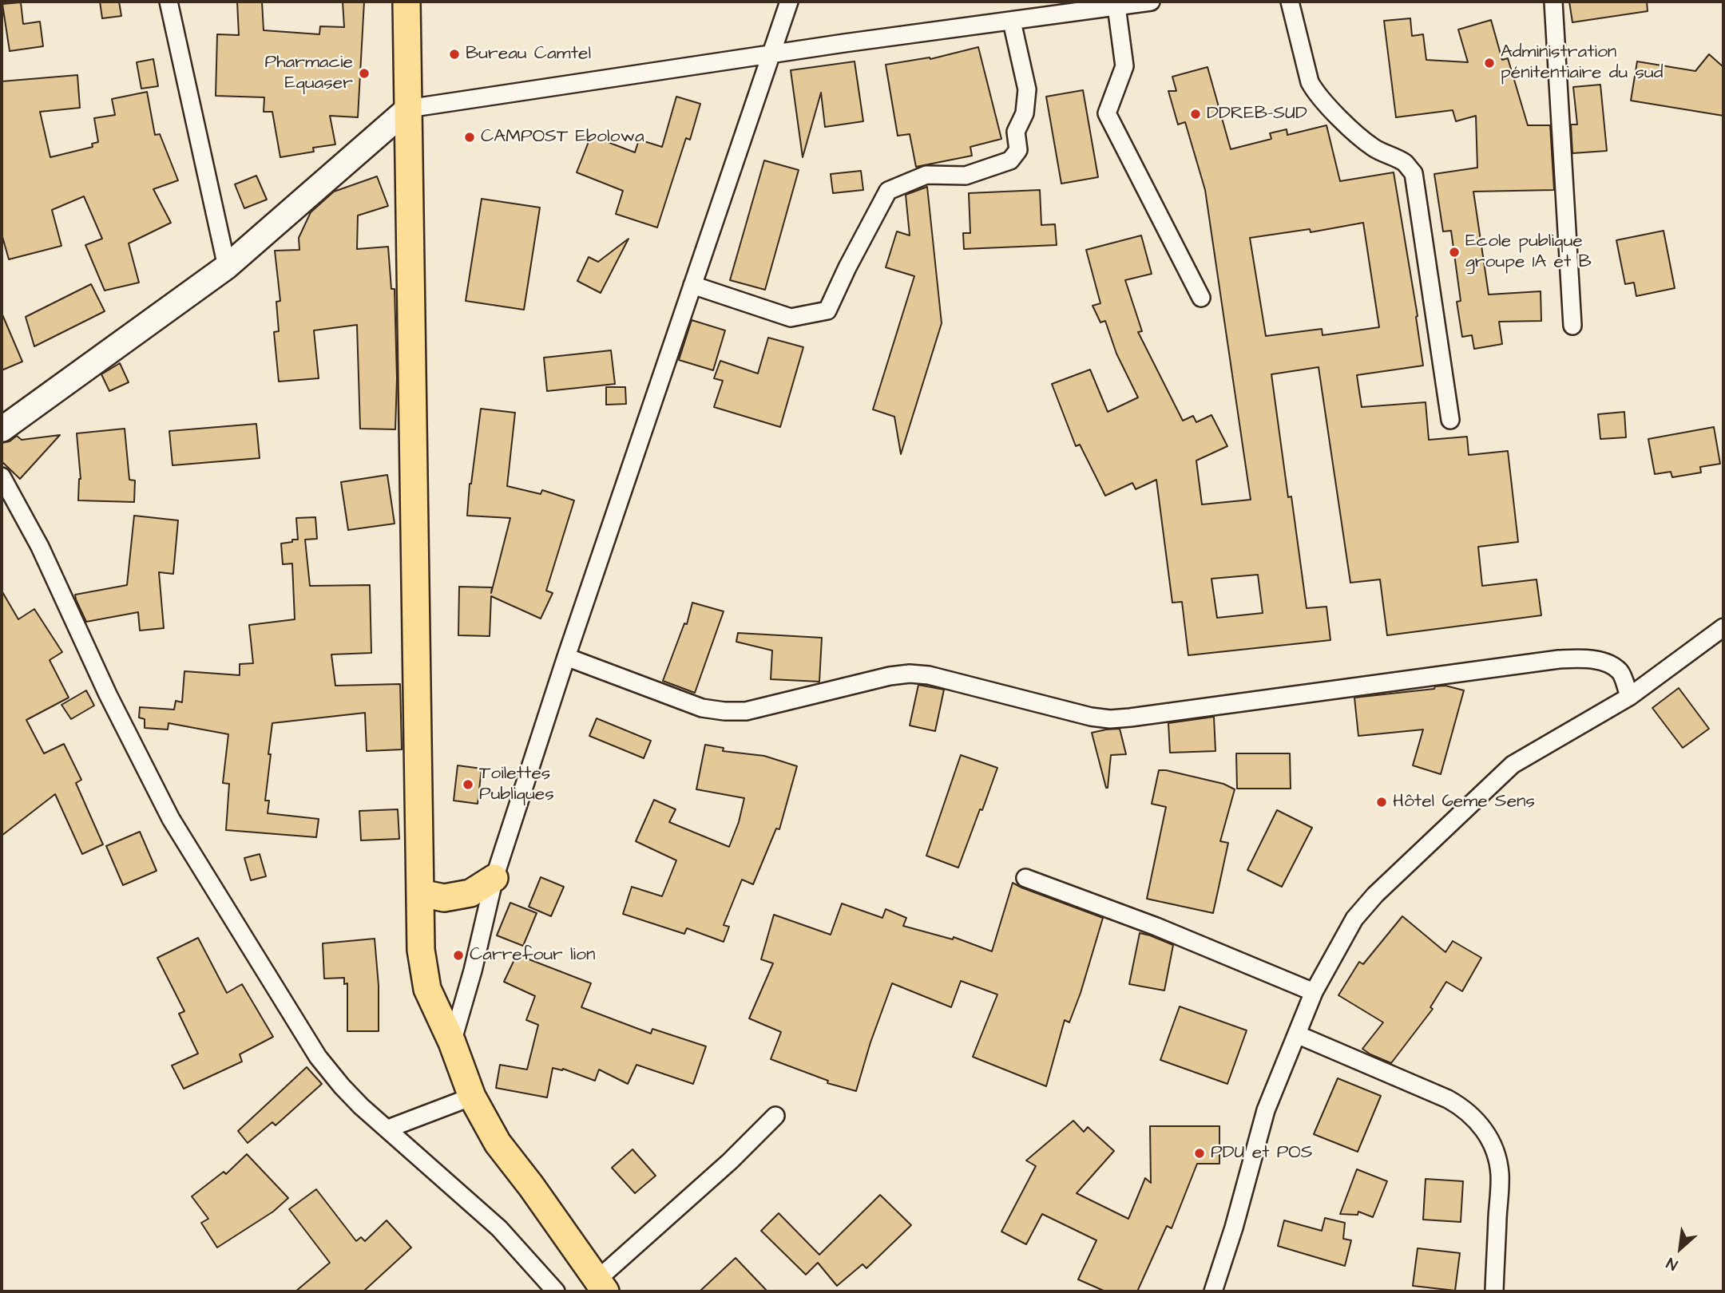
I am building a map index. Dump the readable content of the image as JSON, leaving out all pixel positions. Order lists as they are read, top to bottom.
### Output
{
  "places": [
    "Bureau Camtel",
    "Administration pénitentiaire du sud",
    "Pharmacie Equaser",
    "DDREB-SUD",
    "CAMPOST Ebolowa",
    "Ecole publique groupe 1A et B",
    "Toilettes Publiques",
    "Hôtel 6eme Sens",
    "Carrefour lion",
    "PDU et POS"
  ],
  "north": "bottom left"
}
